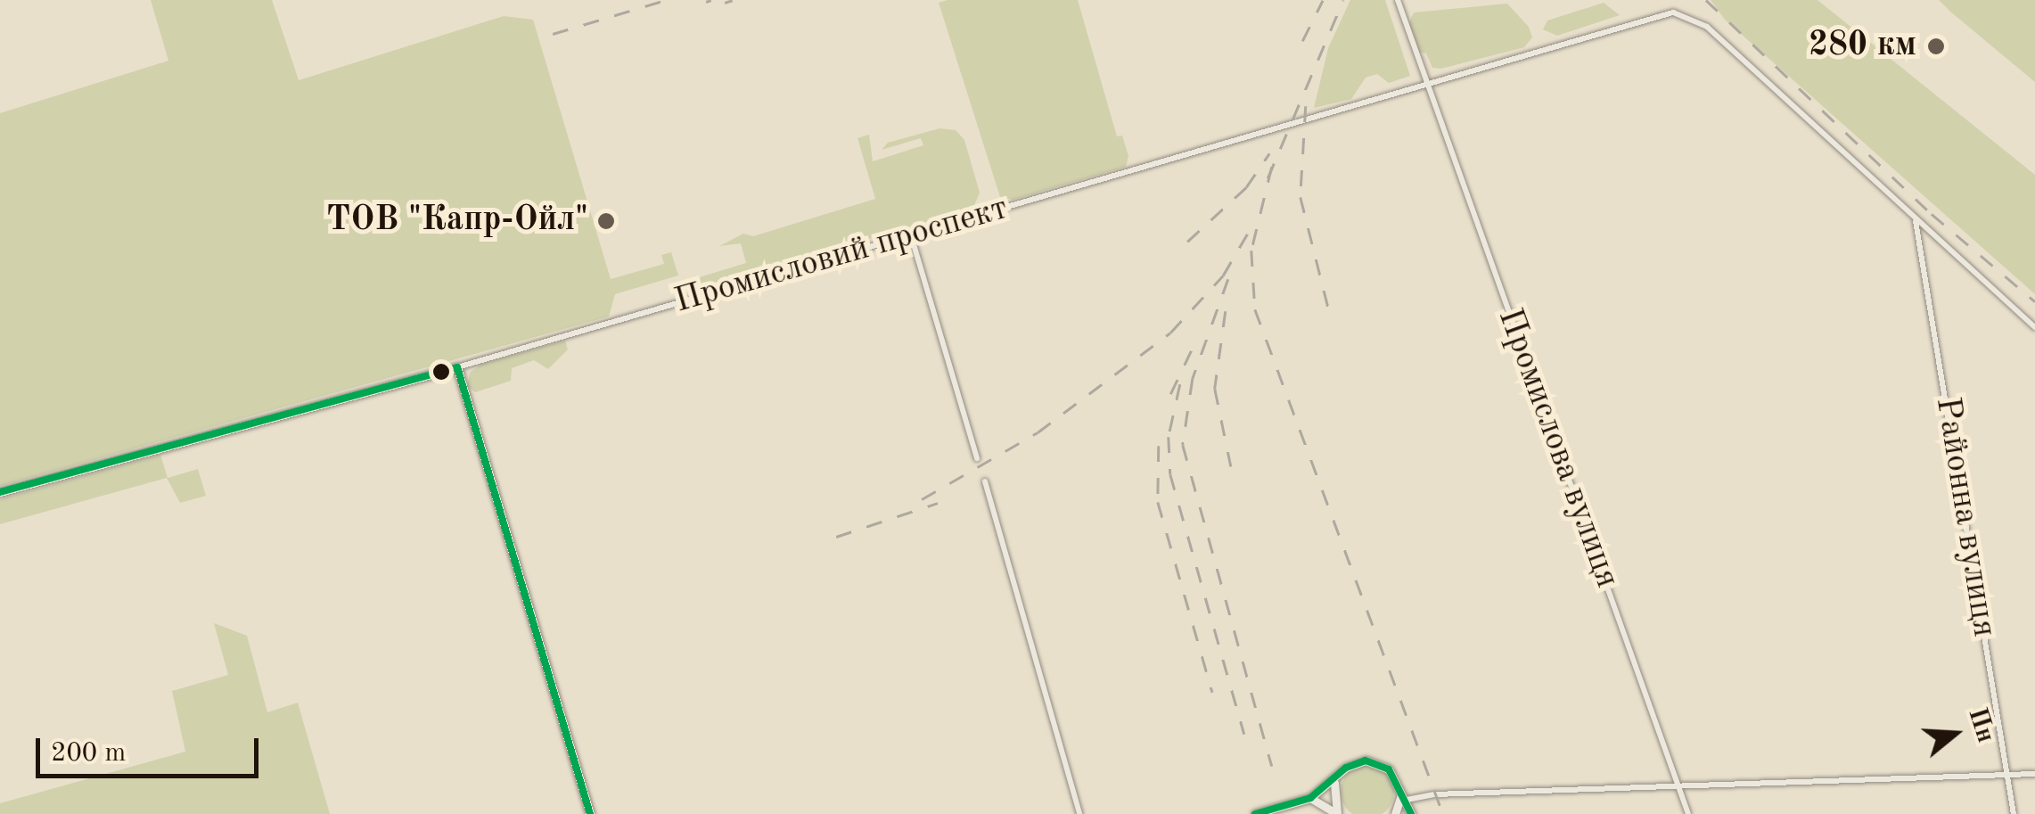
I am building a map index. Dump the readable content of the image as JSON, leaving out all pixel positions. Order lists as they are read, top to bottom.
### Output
{
  "streets": {
    "street": ["Промисловий проспект", "Промислова вулиця", "Районна вулиця"]
  },
  "crossings": [
    ["Промисловий проспект", "Промислова вулиця"],
    ["Промисловий проспект", "Районна вулиця"]
  ],
  "places": ["280 км", "ТОВ \"Капр-Ойл\""],
  "scale_bar": "200 m",
  "north": "right"
}
